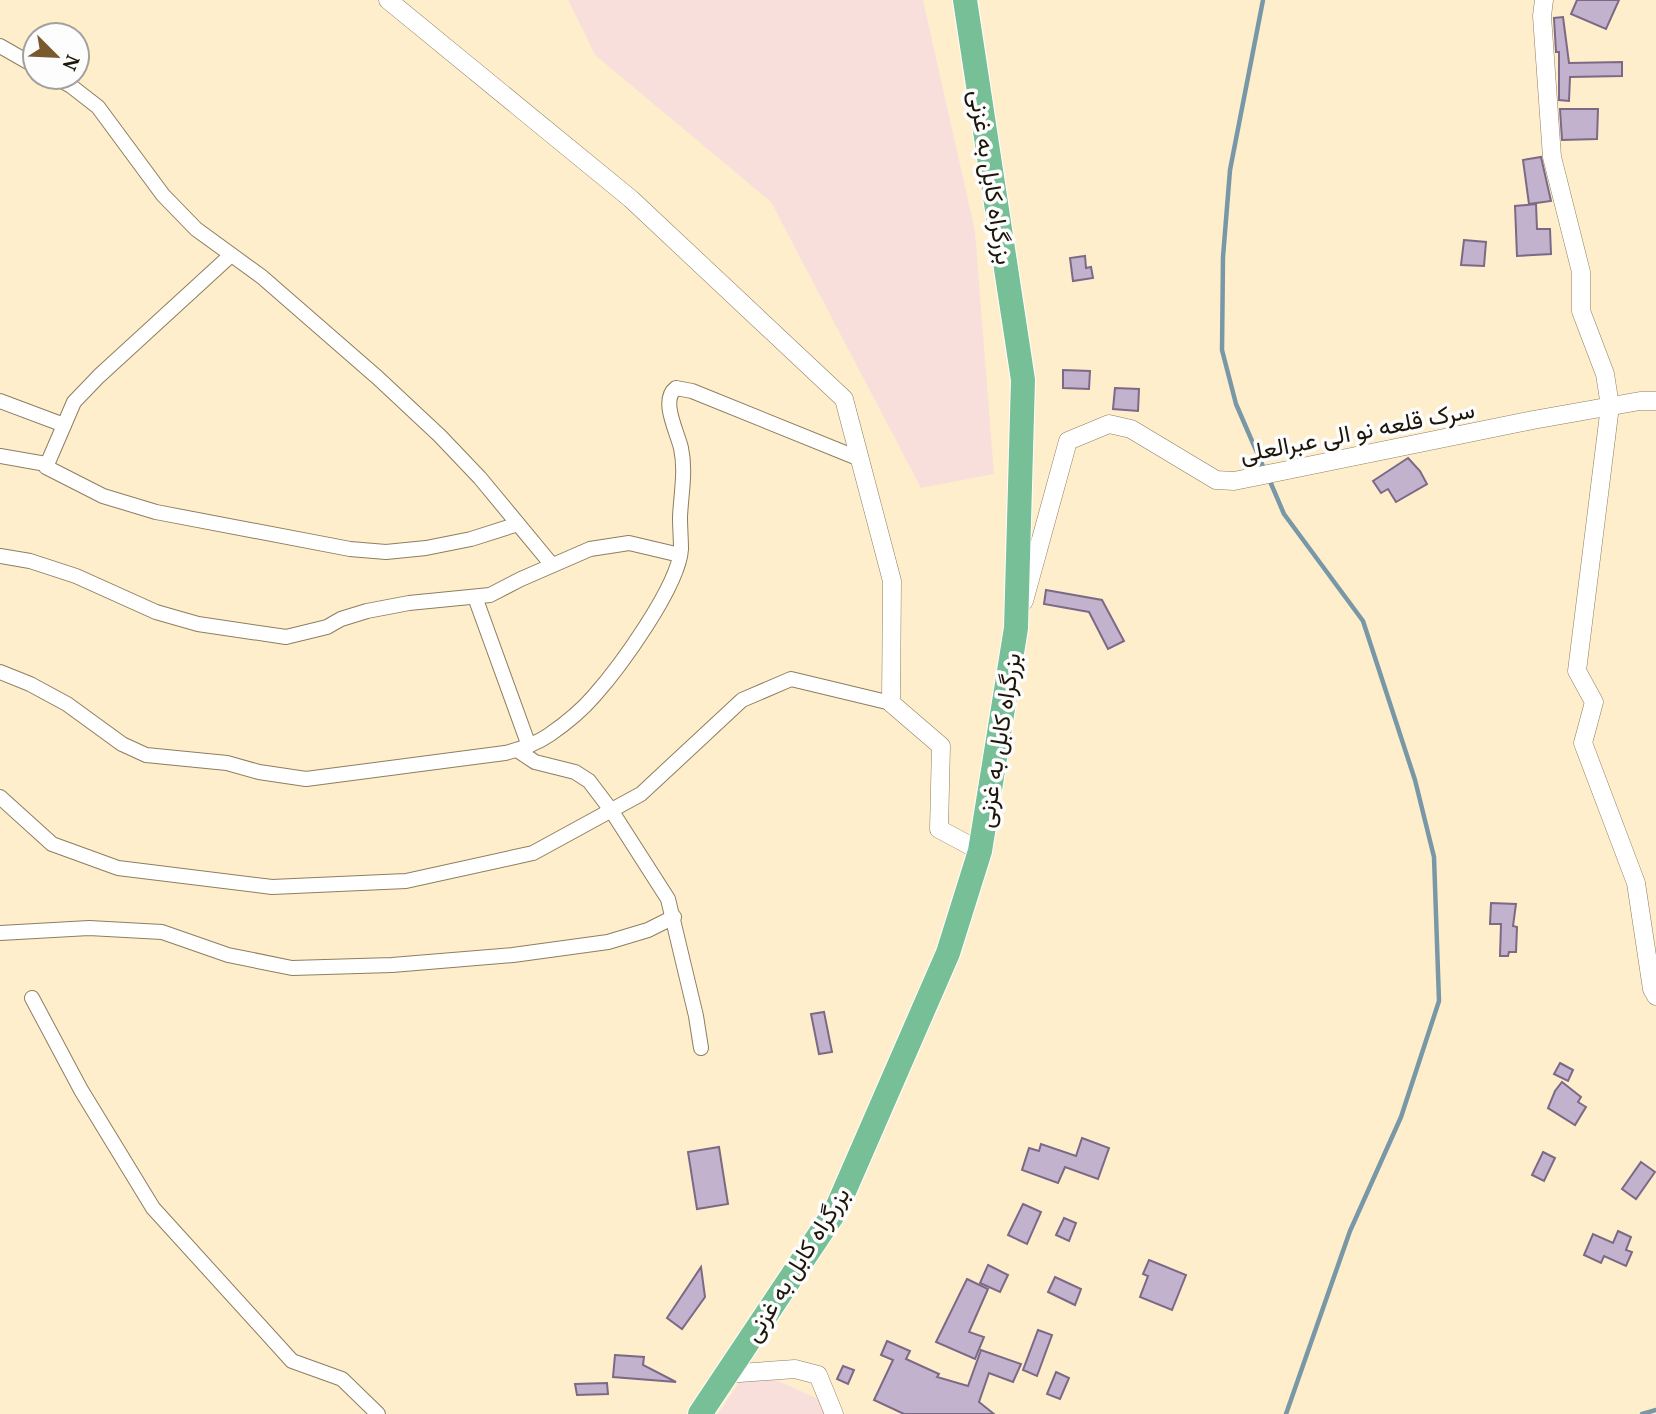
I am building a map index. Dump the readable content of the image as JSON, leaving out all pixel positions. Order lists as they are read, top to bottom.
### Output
{
  "streets": {
    "highway": ["بزرگراه کابل به غزنی"],
    "street": ["سرک قلعه نو الی عبرالعلی"]
  },
  "crossings": [
    ["بزرگراه کابل به غزنی", "سرک قلعه نو الی عبرالعلی"]
  ],
  "north": "bottom right"
}
